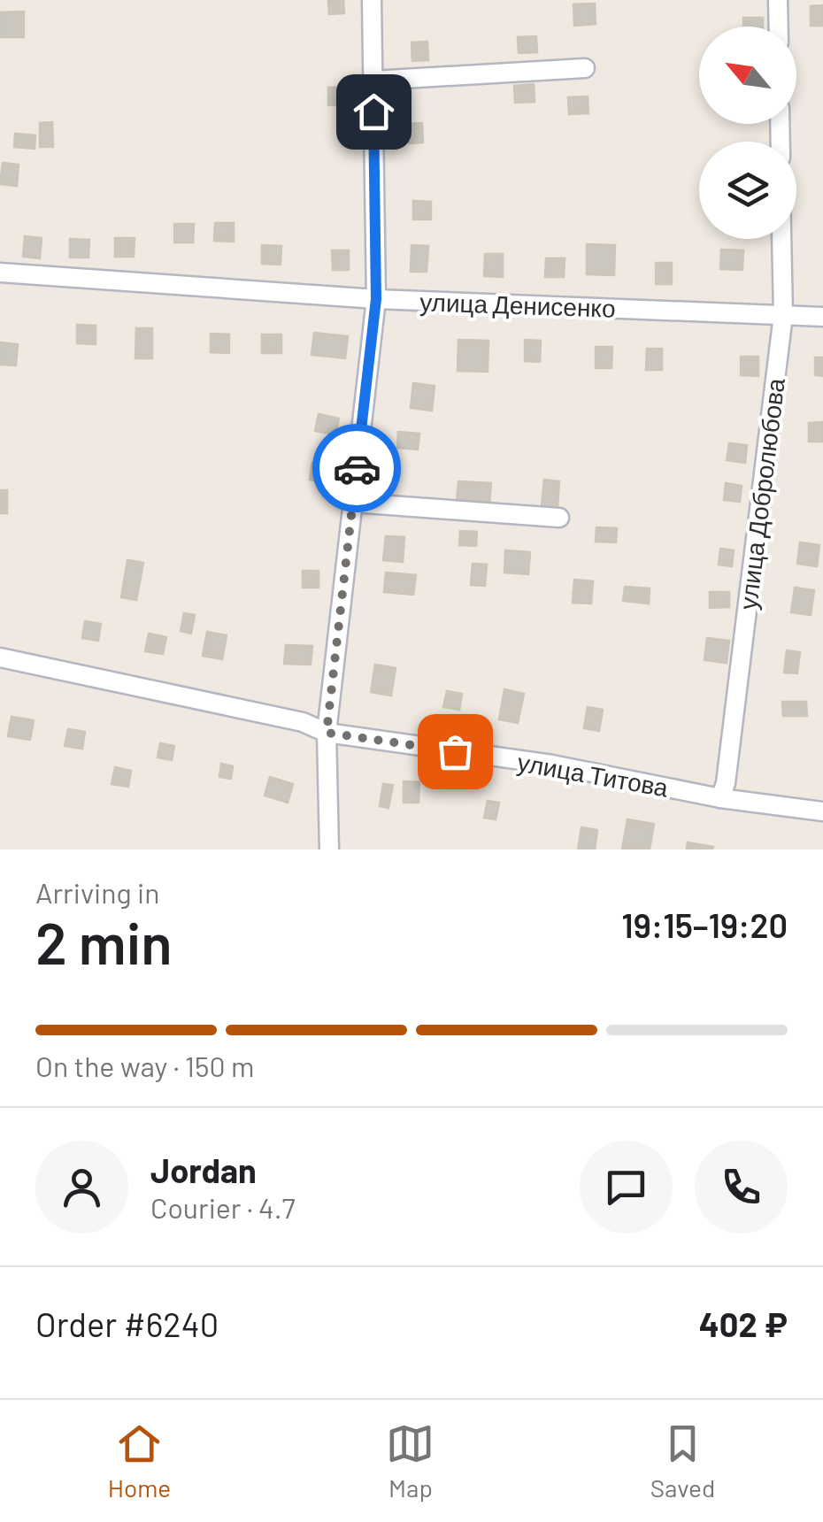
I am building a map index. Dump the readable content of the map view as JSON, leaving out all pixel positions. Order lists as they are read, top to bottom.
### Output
{
  "streets": {
    "street": ["улица Денисенко", "улица Добролюбова", "улица Титова"]
  },
  "crossings": [
    ["улица Денисенко", "улица Добролюбова"],
    ["улица Добролюбова", "улица Титова"]
  ],
  "north": "top left",
  "page": {
    "heading": ["2 min", "Arriving in", "19:15–19:20"],
    "panel": [
      "Jordan",
      "Courier · 4.7",
      "Order #6240",
      "402 ₽"
    ],
    "bar": "On the way · 150 m",
    "tabs": ["Home", "Map", "Saved"]
  }
}
